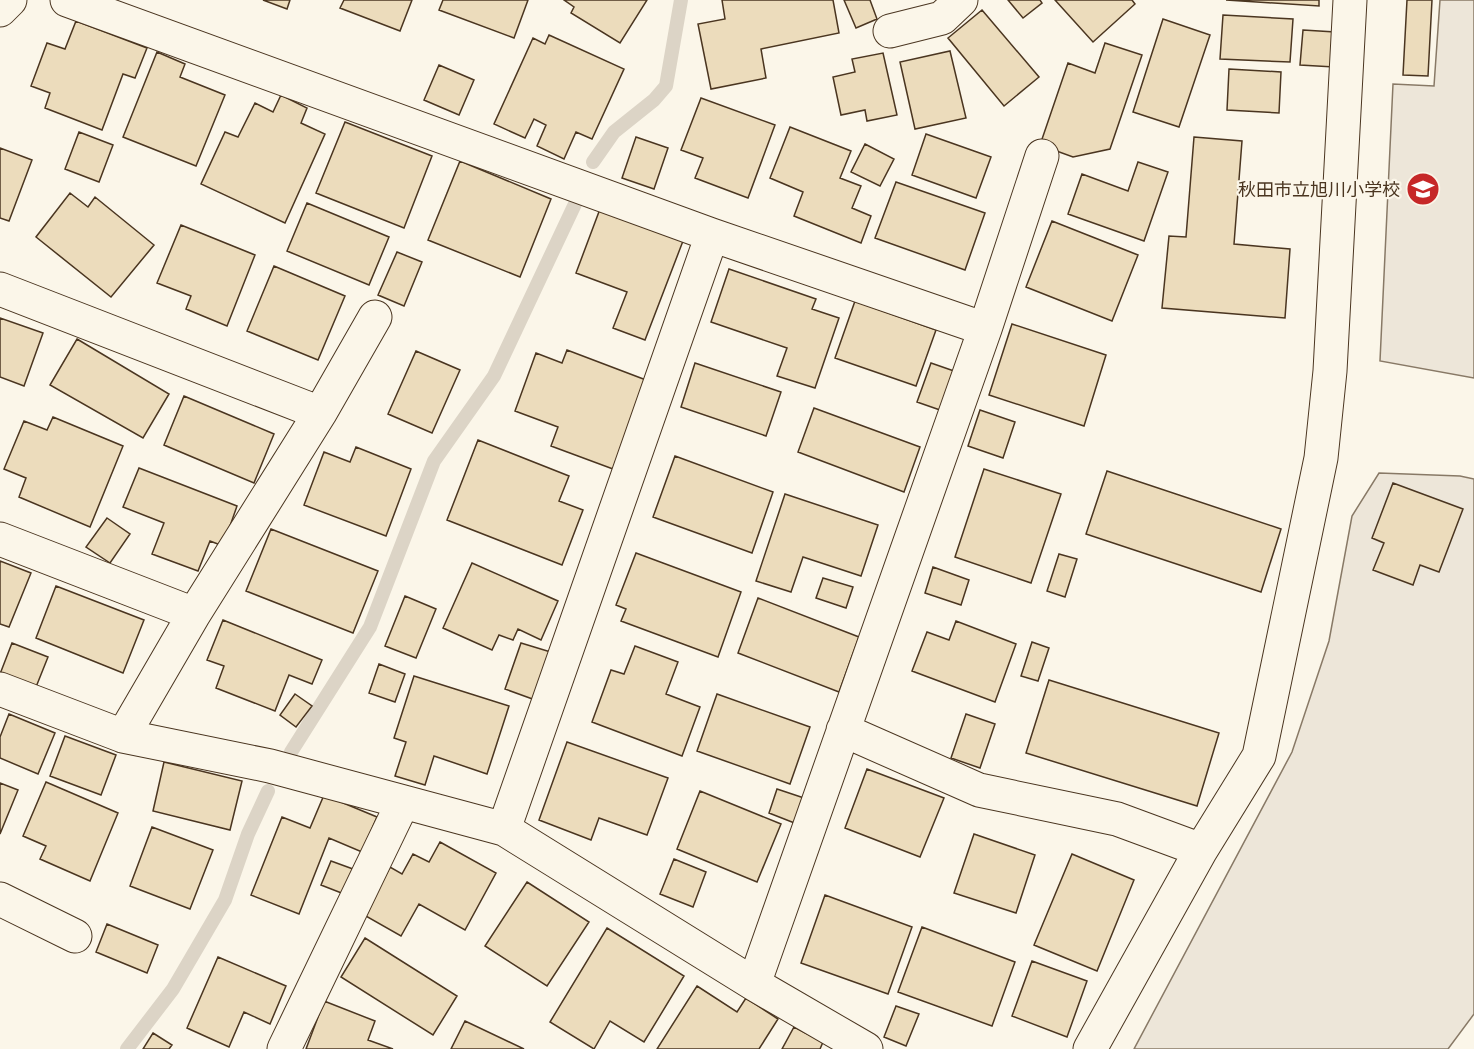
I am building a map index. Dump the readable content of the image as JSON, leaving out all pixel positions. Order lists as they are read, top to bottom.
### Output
{
  "places": {
    "school or university": ["秋田市立旭川小学校"]
  }
}
